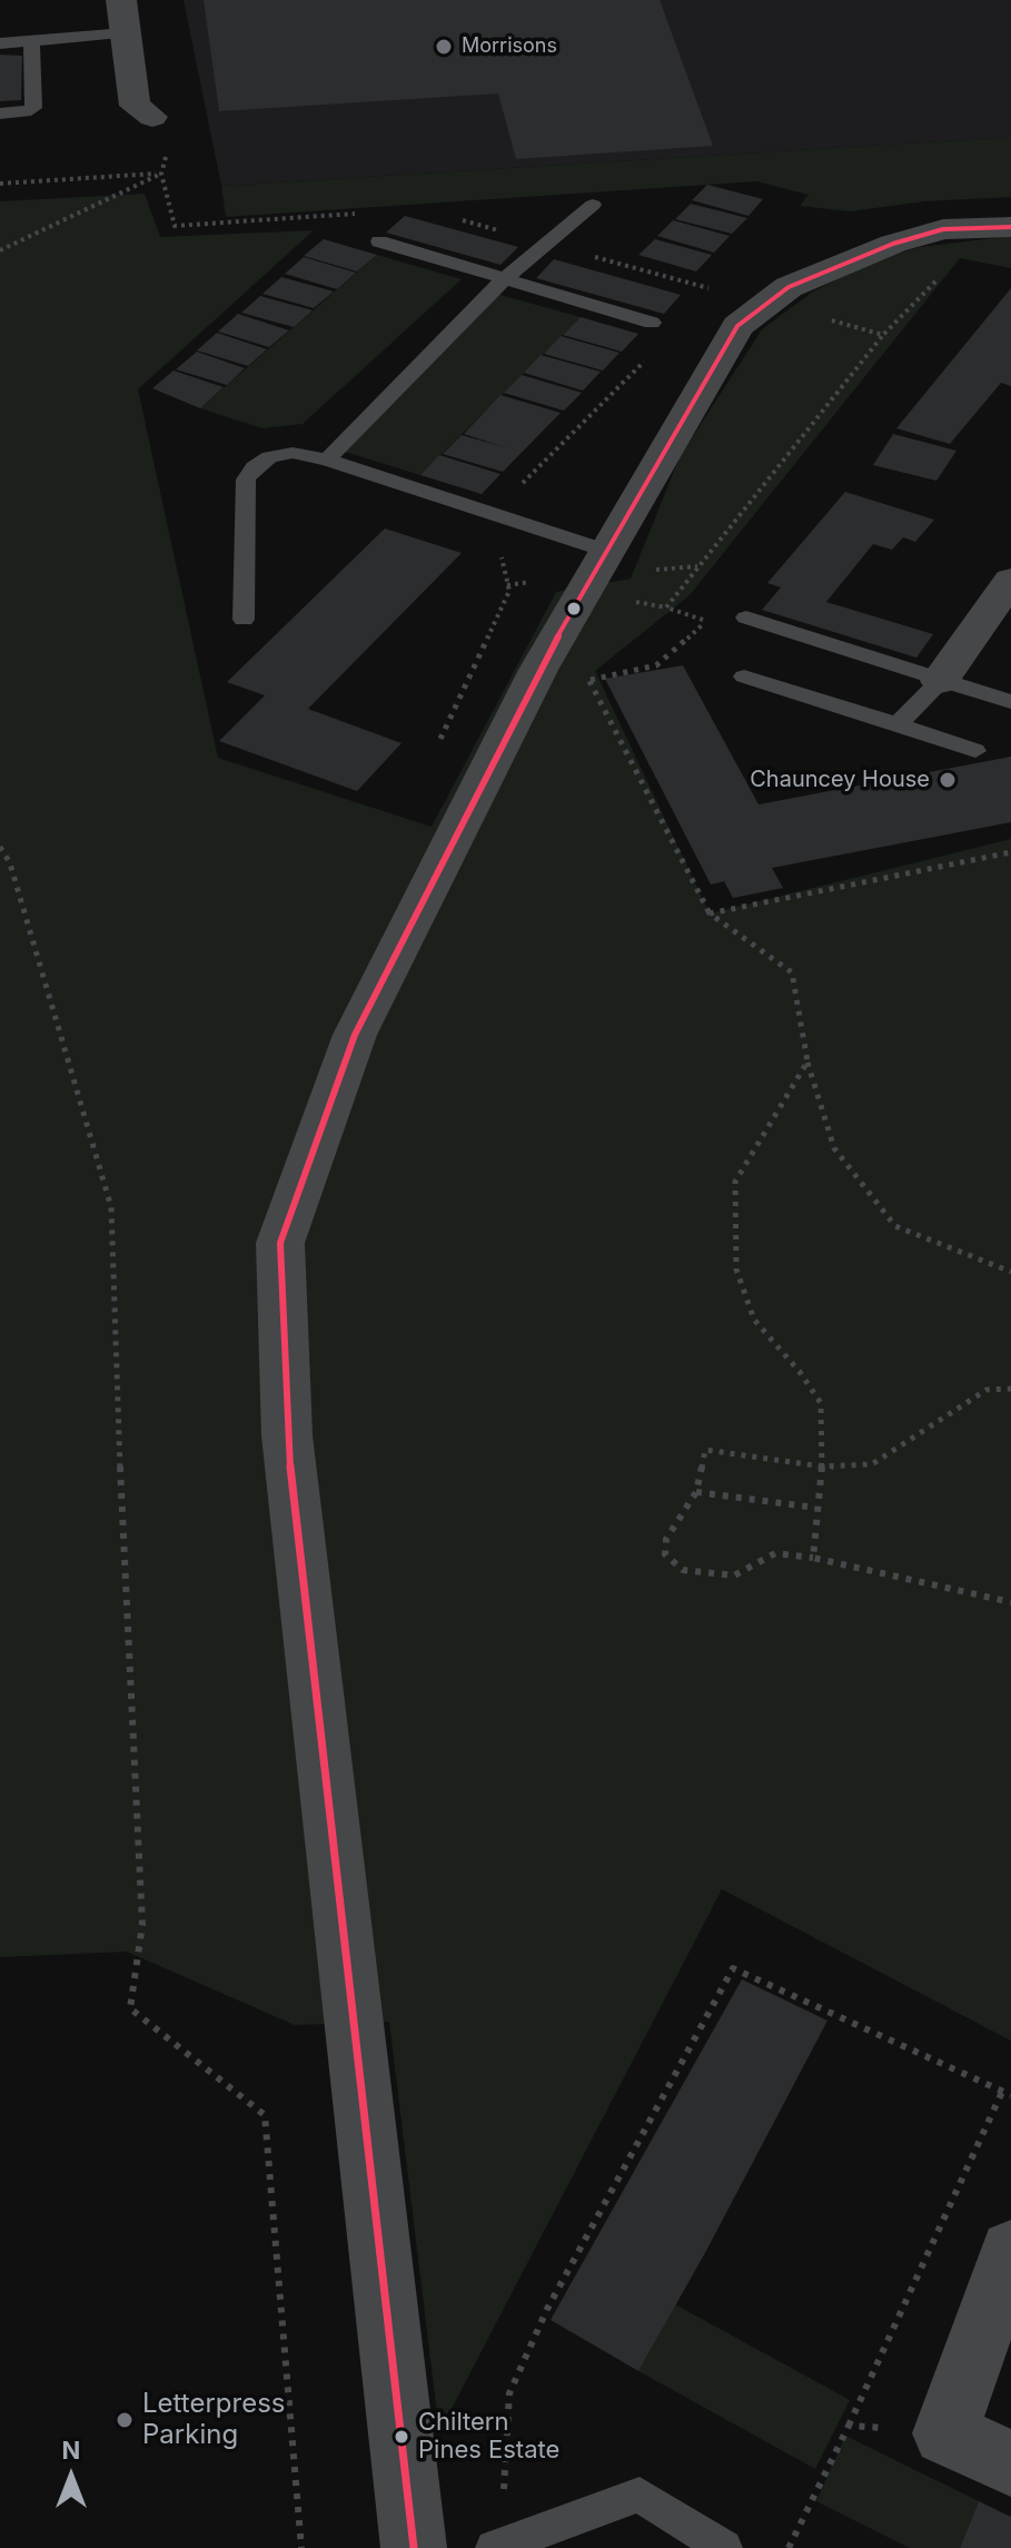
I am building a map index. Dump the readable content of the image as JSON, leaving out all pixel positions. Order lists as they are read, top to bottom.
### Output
{
  "places": [
    "Morrisons",
    "Chauncey House",
    "Letterpress Parking",
    "Chiltern Pines Estate"
  ],
  "north": "top"
}
